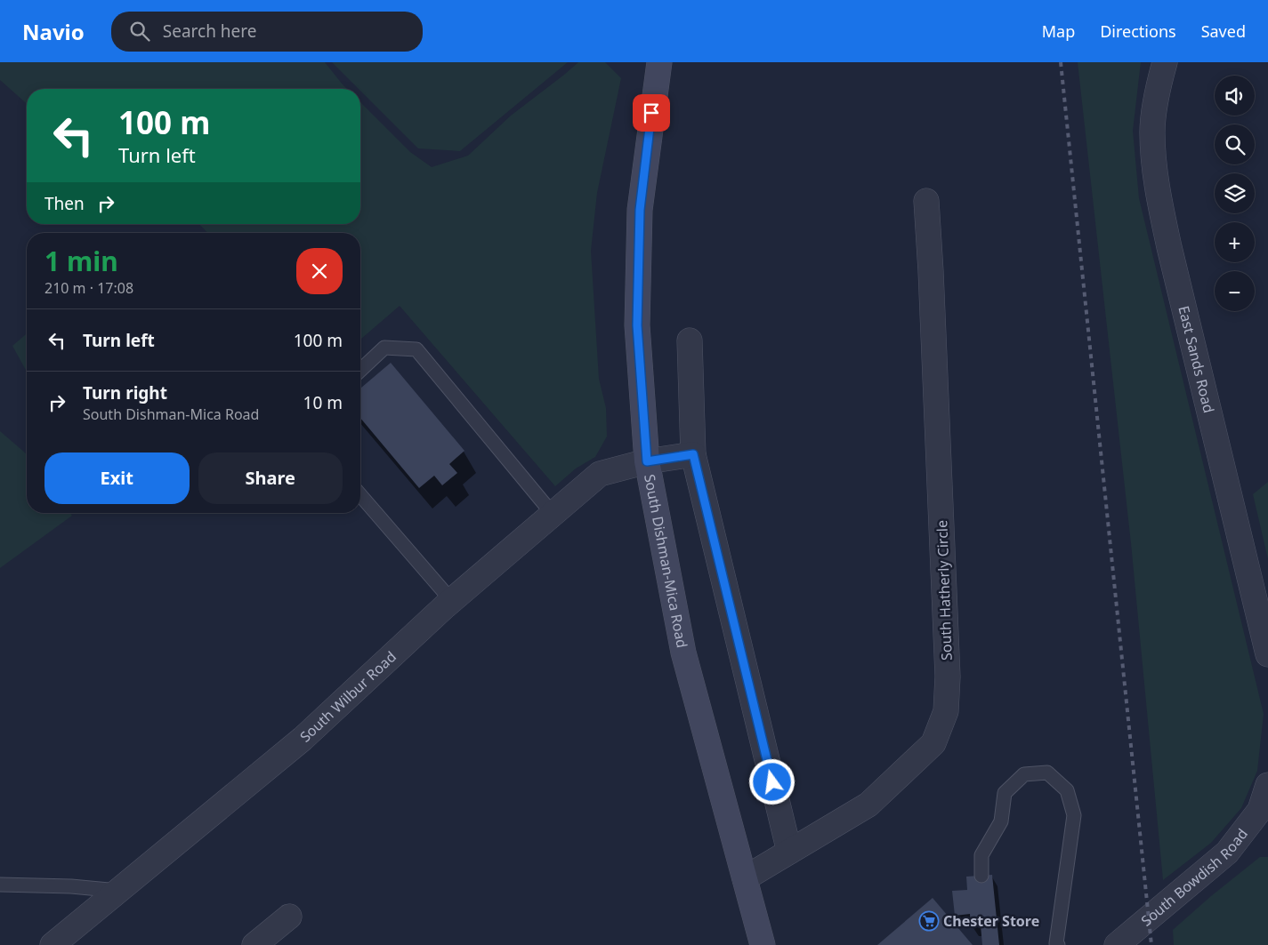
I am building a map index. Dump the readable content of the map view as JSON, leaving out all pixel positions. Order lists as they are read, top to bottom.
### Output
{
  "streets": {
    "main road": ["South Dishman-Mica Road"],
    "street": [
      "East Sands Road",
      "South Hatherly Circle",
      "South Wilbur Road",
      "South Bowdish Road"
    ]
  },
  "crossings": [
    ["South Dishman-Mica Road", "South Hatherly Circle"],
    ["South Dishman-Mica Road", "South Wilbur Road"]
  ],
  "places": {
    "supermarket": ["Chester Store"]
  },
  "page": {
    "header": "Navio",
    "search": "Search here",
    "nav": ["Map", "Directions", "Saved"],
    "map_buttons": ["+", "−"],
    "turn": ["100 m", "Turn left"],
    "then": "Then",
    "heading": ["1 min", "210 m · 17:08"],
    "list": [
      {
        "name": "Turn left",
        "value": "100 m"
      },
      {
        "name": "Turn right",
        "note": "South Dishman-Mica Road",
        "value": "10 m"
      }
    ],
    "buttons": ["Exit", "Share"]
  }
}
